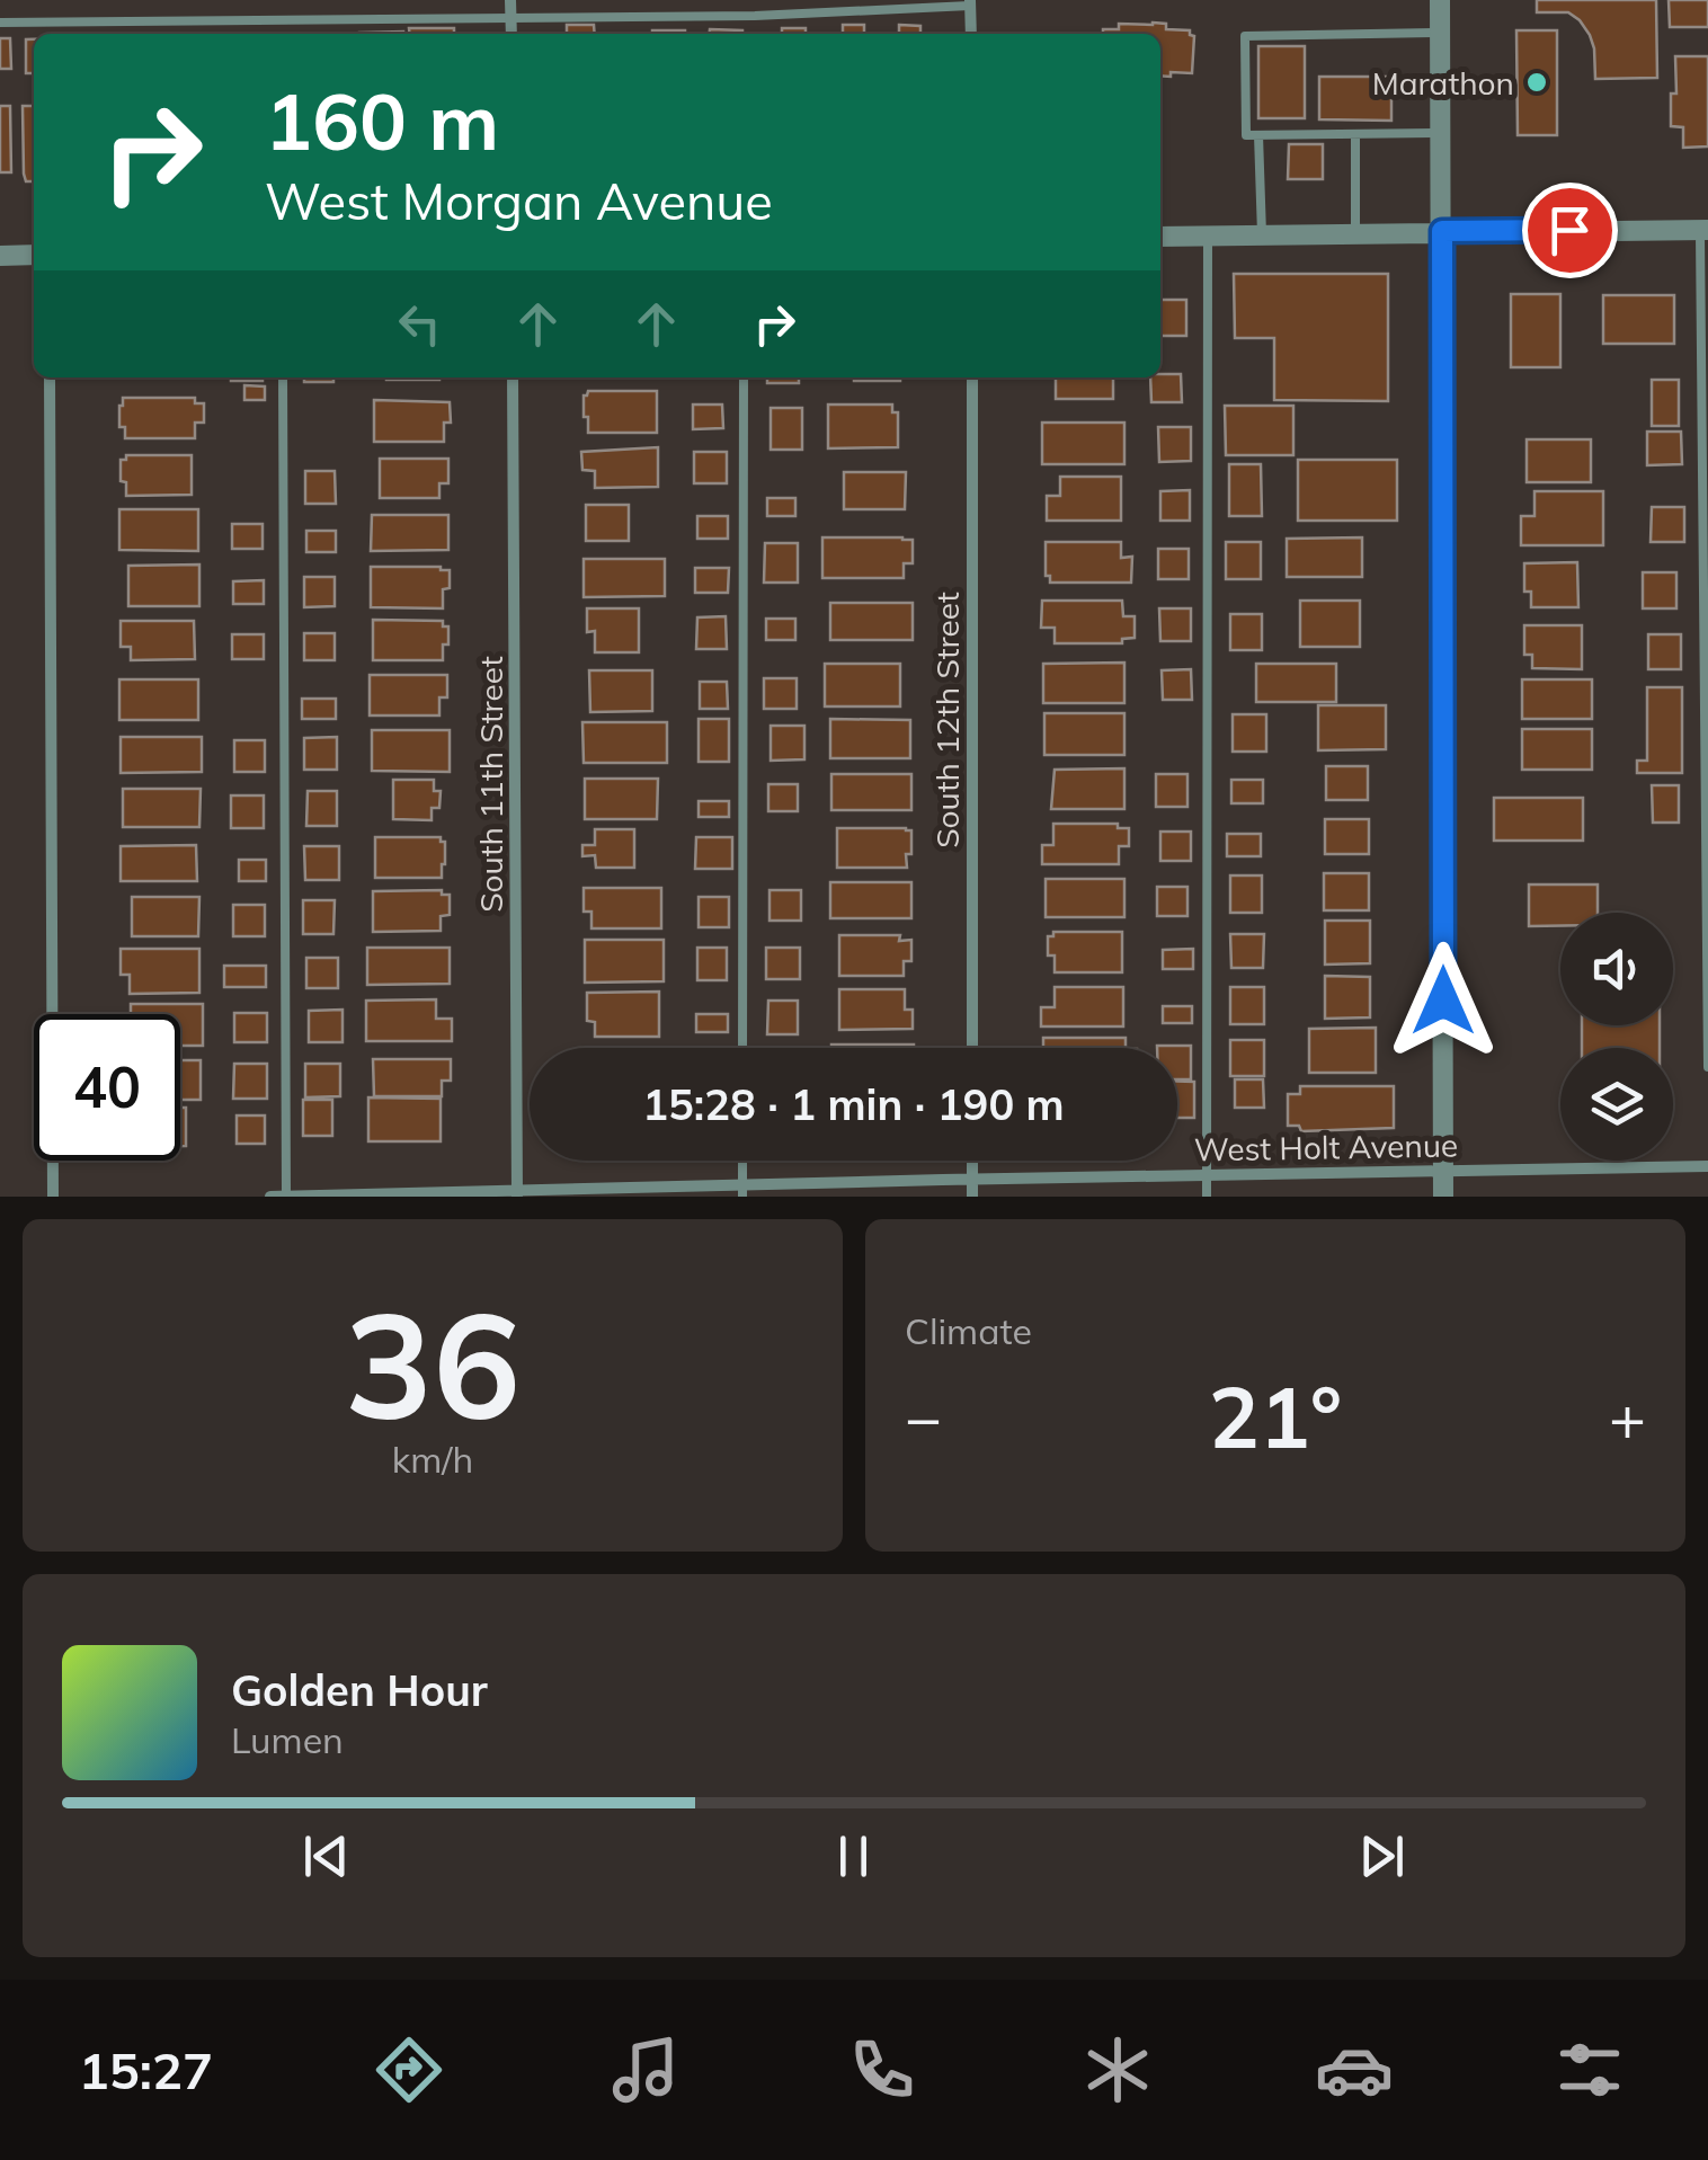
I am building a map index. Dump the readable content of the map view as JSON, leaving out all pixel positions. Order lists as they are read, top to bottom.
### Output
{
  "streets": {
    "street": ["South 12th Street", "South 11th Street", "West Holt Avenue"]
  },
  "crossings": [
    ["South 11th Street", "West Holt Avenue"]
  ],
  "places": ["Marathon"],
  "page": {
    "turn": ["160 m", "West Morgan Avenue"],
    "limit": "40",
    "trip": "15:28 · 1 min · 190 m",
    "tile": [
      ["36", "km/h"],
      "Climate"
    ],
    "heat": ["−", "21°", "+"],
    "song": ["Golden Hour", "Lumen"],
    "tabs": "15:27"
  }
}
